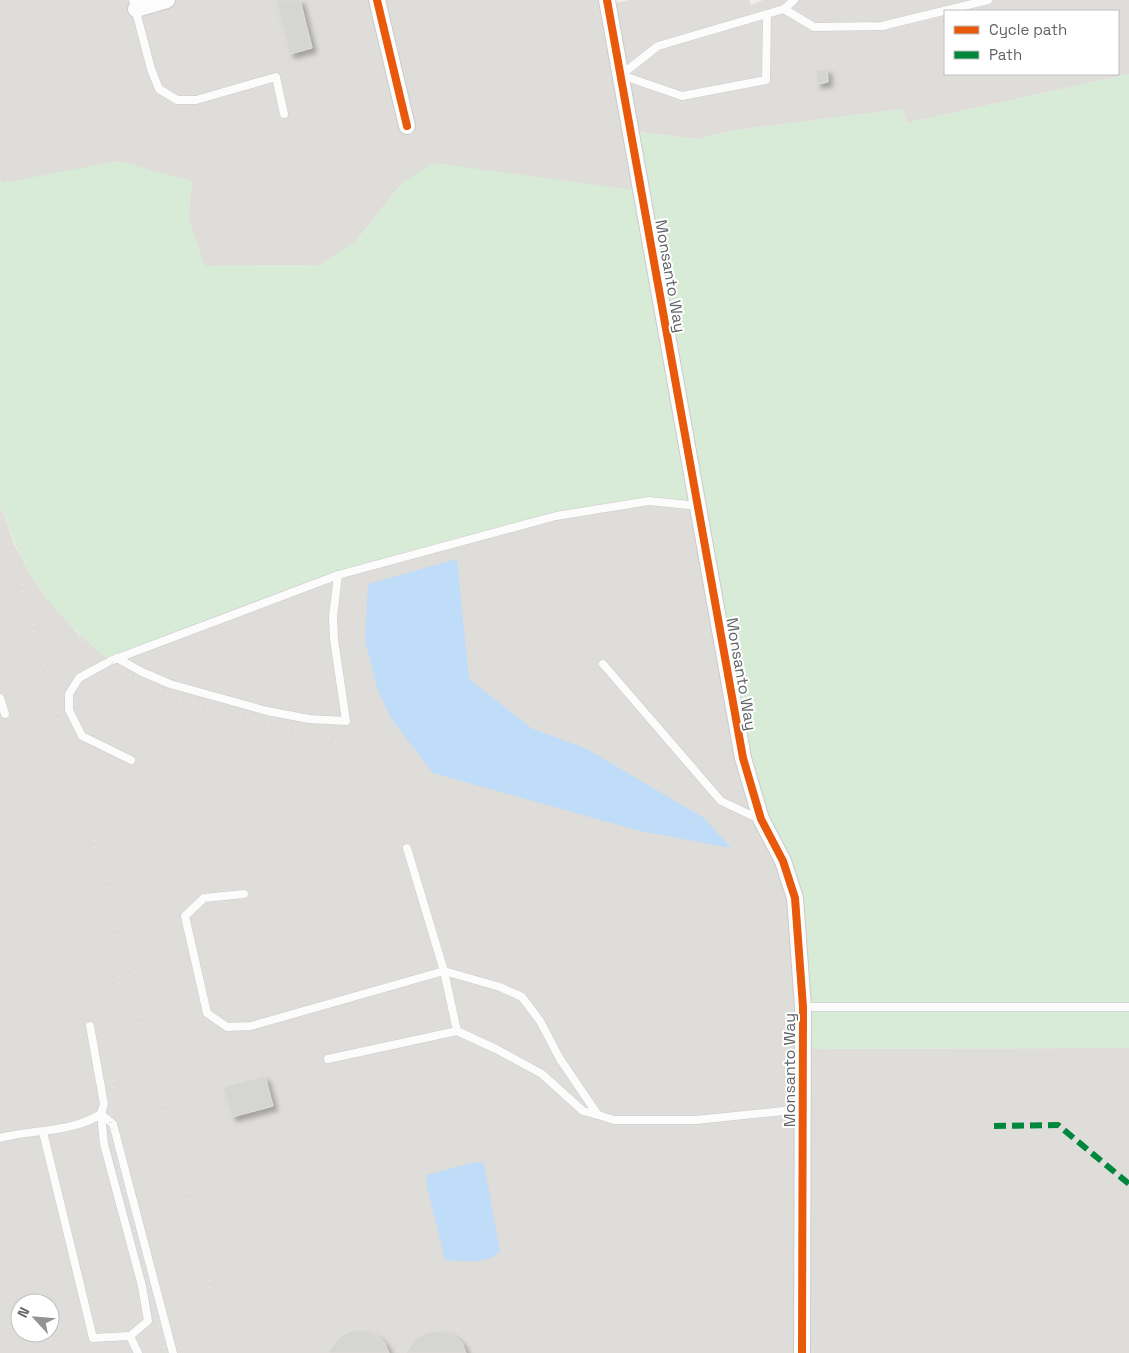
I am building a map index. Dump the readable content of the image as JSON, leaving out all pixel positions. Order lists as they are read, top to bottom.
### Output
{
  "streets": {
    "street": ["Monsanto Way"]
  },
  "legend": ["Cycle path", "Path"],
  "north": "top left"
}
